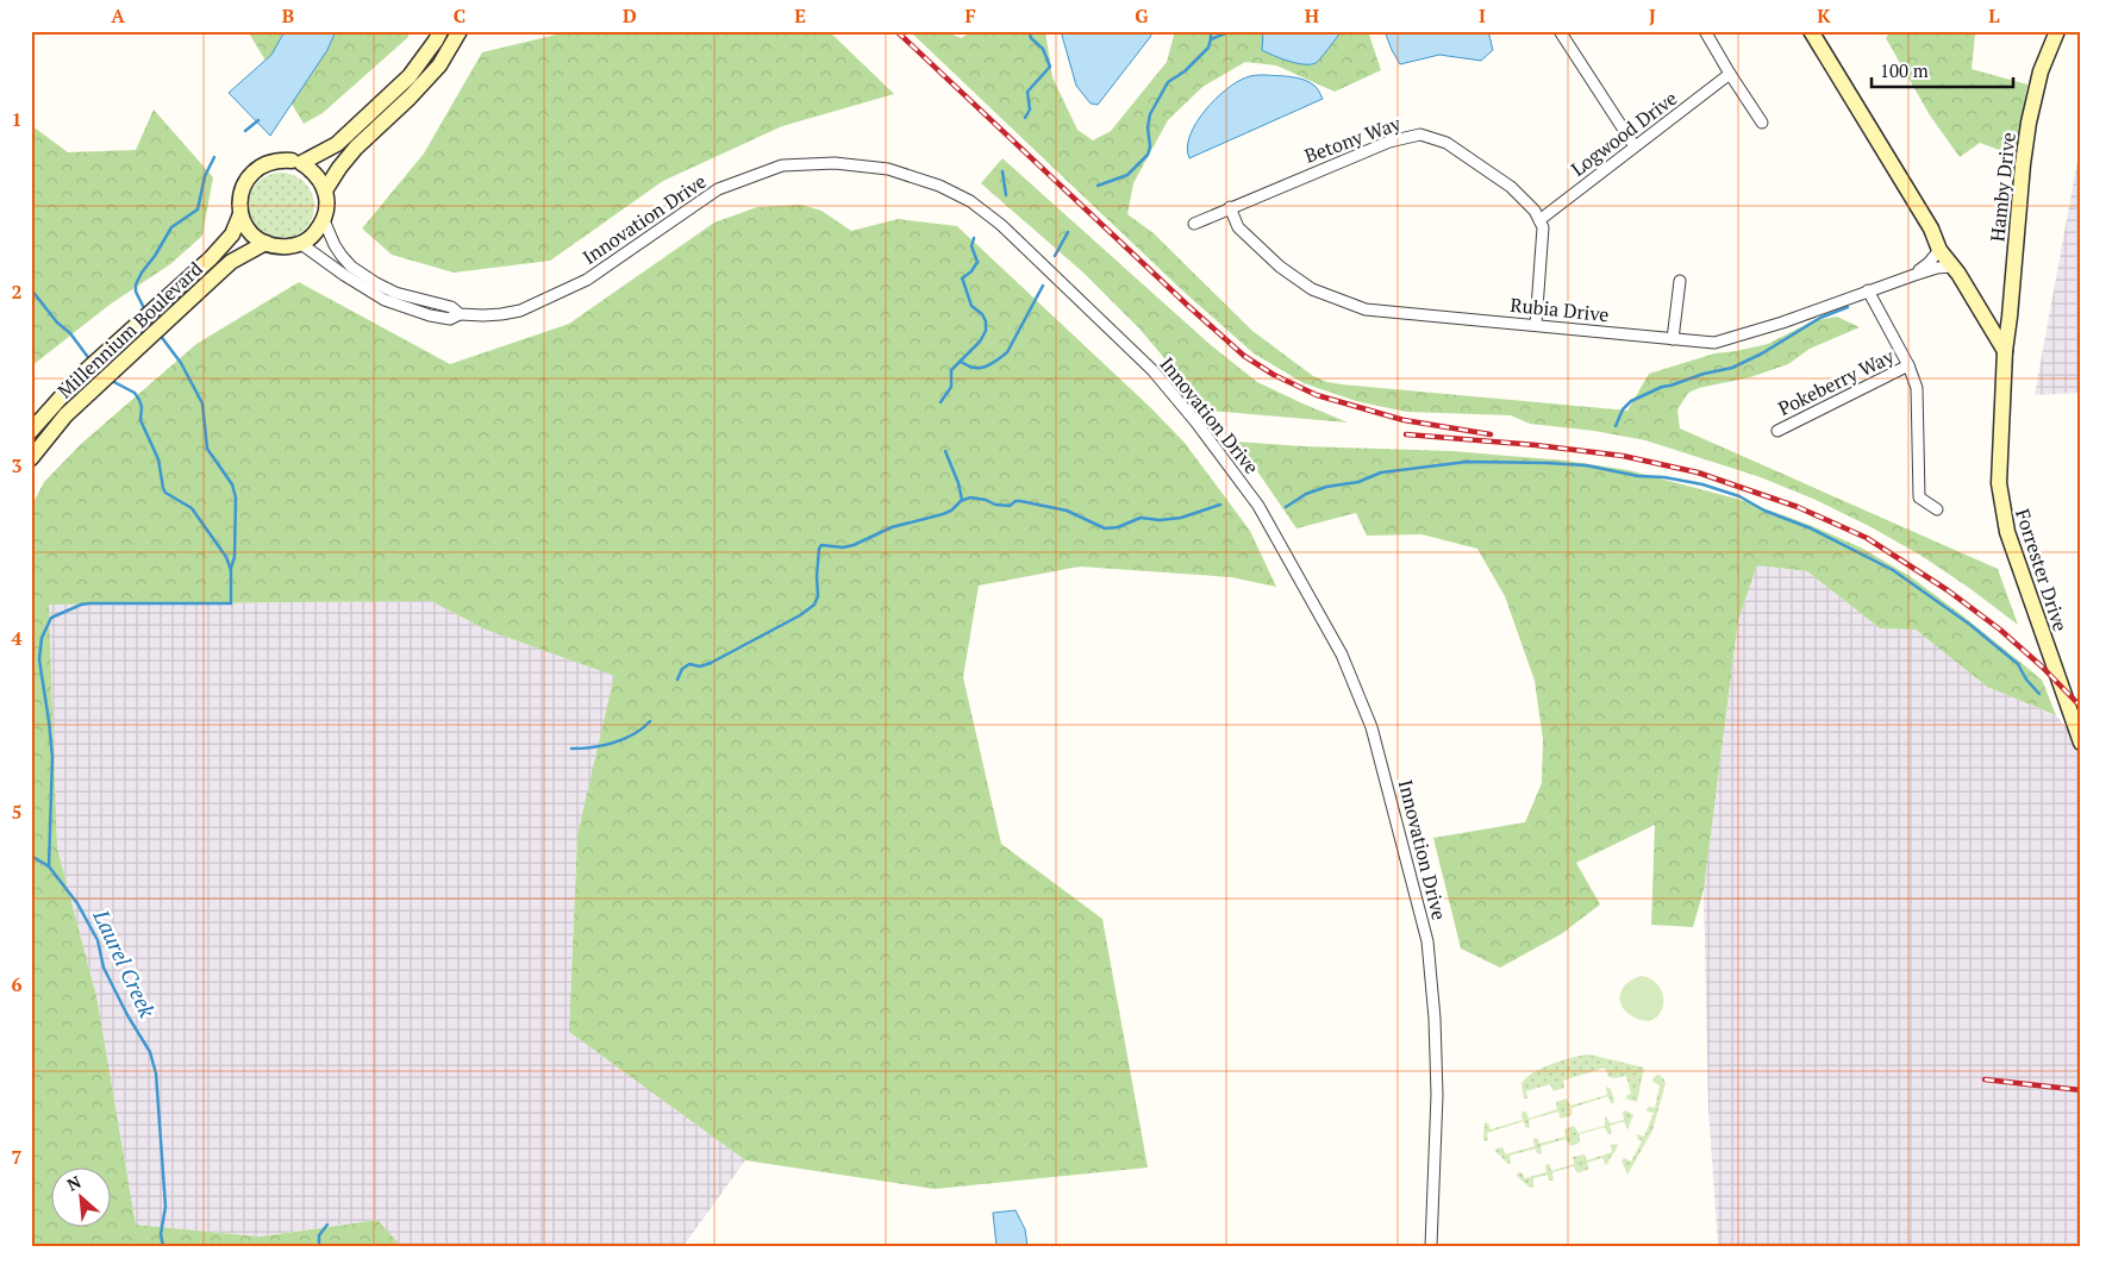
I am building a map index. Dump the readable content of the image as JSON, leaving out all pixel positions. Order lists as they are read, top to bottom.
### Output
{
  "streets": {
    "street": [
      "Logwood Drive",
      "Betony Way",
      "Hamby Drive",
      "Innovation Drive",
      "Rubia Drive",
      "Millennium Boulevard",
      "Pokeberry Way",
      "Forrester Drive"
    ]
  },
  "crossings": [
    ["Logwood Drive", "Betony Way"],
    ["Betony Way", "Rubia Drive"],
    ["Hamby Drive", "Forrester Drive"],
    ["Innovation Drive", "Millennium Boulevard"]
  ],
  "water": ["Laurel Creek"],
  "scale_bar": "100 m",
  "north": "top left",
  "grid": {
    "columns": [
      "A",
      "B",
      "C",
      "D",
      "E",
      "F",
      "G",
      "H",
      "I",
      "J",
      "K",
      "L"
    ],
    "rows": [
      "1",
      "2",
      "3",
      "4",
      "5",
      "6",
      "7"
    ]
  }
}
